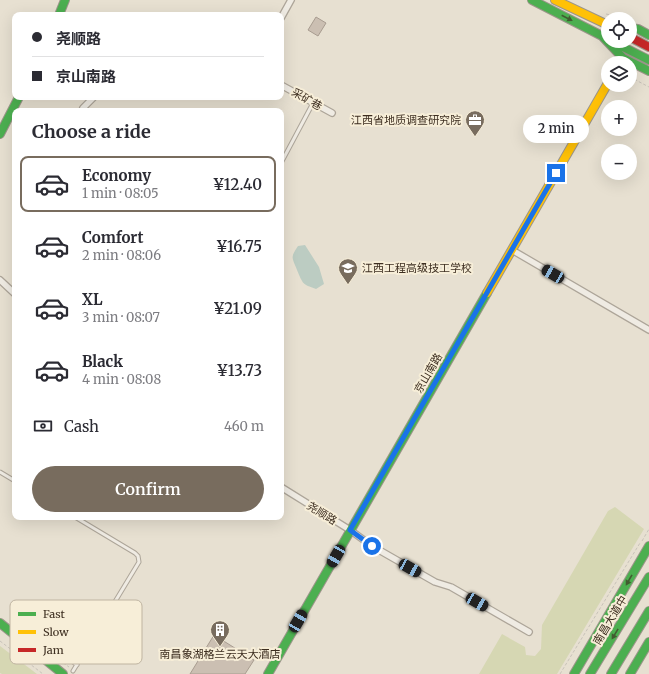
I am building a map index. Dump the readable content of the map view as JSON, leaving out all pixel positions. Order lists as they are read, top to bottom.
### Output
{
  "streets": {
    "main road": ["京山南路", "南昌大道中"],
    "street": ["采矿巷", "尧顺路"]
  },
  "crossings": [
    ["京山南路", "尧顺路"]
  ],
  "places": {
    "office": ["江西省地质调查研究院"],
    "school or university": ["江西工程高级技工学校"],
    "building": ["南昌象湖格兰云天大酒店"]
  },
  "legend": ["Fast", "Slow", "Jam"],
  "page": {
    "map_buttons": ["+", "−"],
    "banner": ["尧顺路", "京山南路"],
    "heading": "Choose a ride",
    "bubble": "2 min",
    "list": [
      {
        "name": "Economy",
        "note": "1 min · 08:05",
        "value": "¥12.40"
      },
      {
        "name": "Comfort",
        "note": "2 min · 08:06",
        "value": "¥16.75"
      },
      {
        "name": "XL",
        "note": "3 min · 08:07",
        "value": "¥21.09"
      },
      {
        "name": "Black",
        "note": "4 min · 08:08",
        "value": "¥13.73"
      }
    ],
    "pay": ["Cash", "460 m"],
    "buttons": "Confirm"
  }
}
